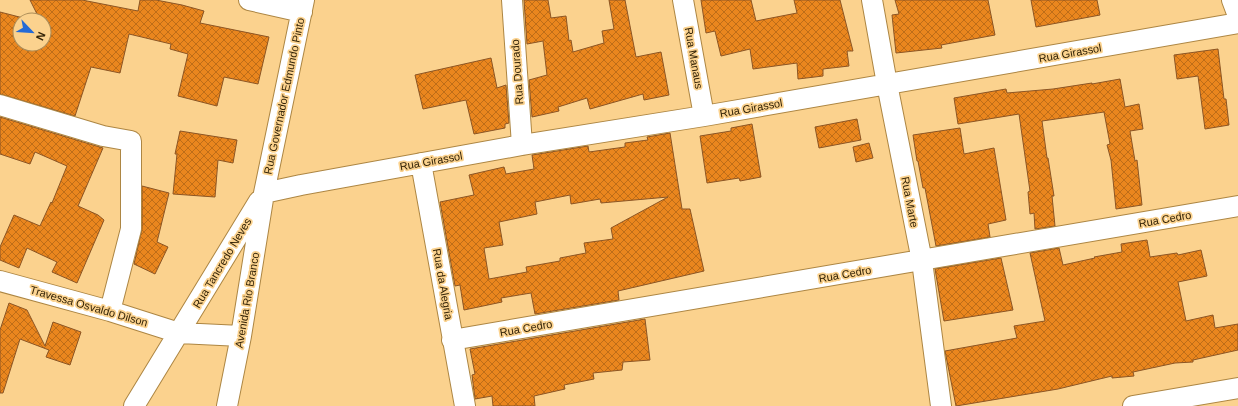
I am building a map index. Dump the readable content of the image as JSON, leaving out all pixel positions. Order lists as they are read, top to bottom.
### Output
{
  "streets": {
    "street": [
      "Rua Girassol",
      "Rua Manaus",
      "Rua Dourado",
      "Rua Governador Edmundo Pinto",
      "Rua Marte",
      "Rua Cedro",
      "Rua Tancredo Neves",
      "Rua da Alegria",
      "Avenida Rio Branco",
      "Travessa Osvaldo Dilson"
    ]
  },
  "crossings": [
    ["Rua Girassol", "Rua Manaus"],
    ["Rua Girassol", "Rua Dourado"],
    ["Rua Girassol", "Rua Governador Edmundo Pinto"],
    ["Rua Girassol", "Rua Marte"],
    ["Rua Girassol", "Rua Tancredo Neves"],
    ["Rua Girassol", "Rua da Alegria"],
    ["Rua Girassol", "Avenida Rio Branco"],
    ["Rua Governador Edmundo Pinto", "Rua Tancredo Neves"],
    ["Rua Governador Edmundo Pinto", "Avenida Rio Branco"],
    ["Rua Marte", "Rua Cedro"],
    ["Rua Cedro", "Rua da Alegria"],
    ["Rua Tancredo Neves", "Avenida Rio Branco"],
    ["Rua Tancredo Neves", "Travessa Osvaldo Dilson"]
  ],
  "north": "bottom right"
}
